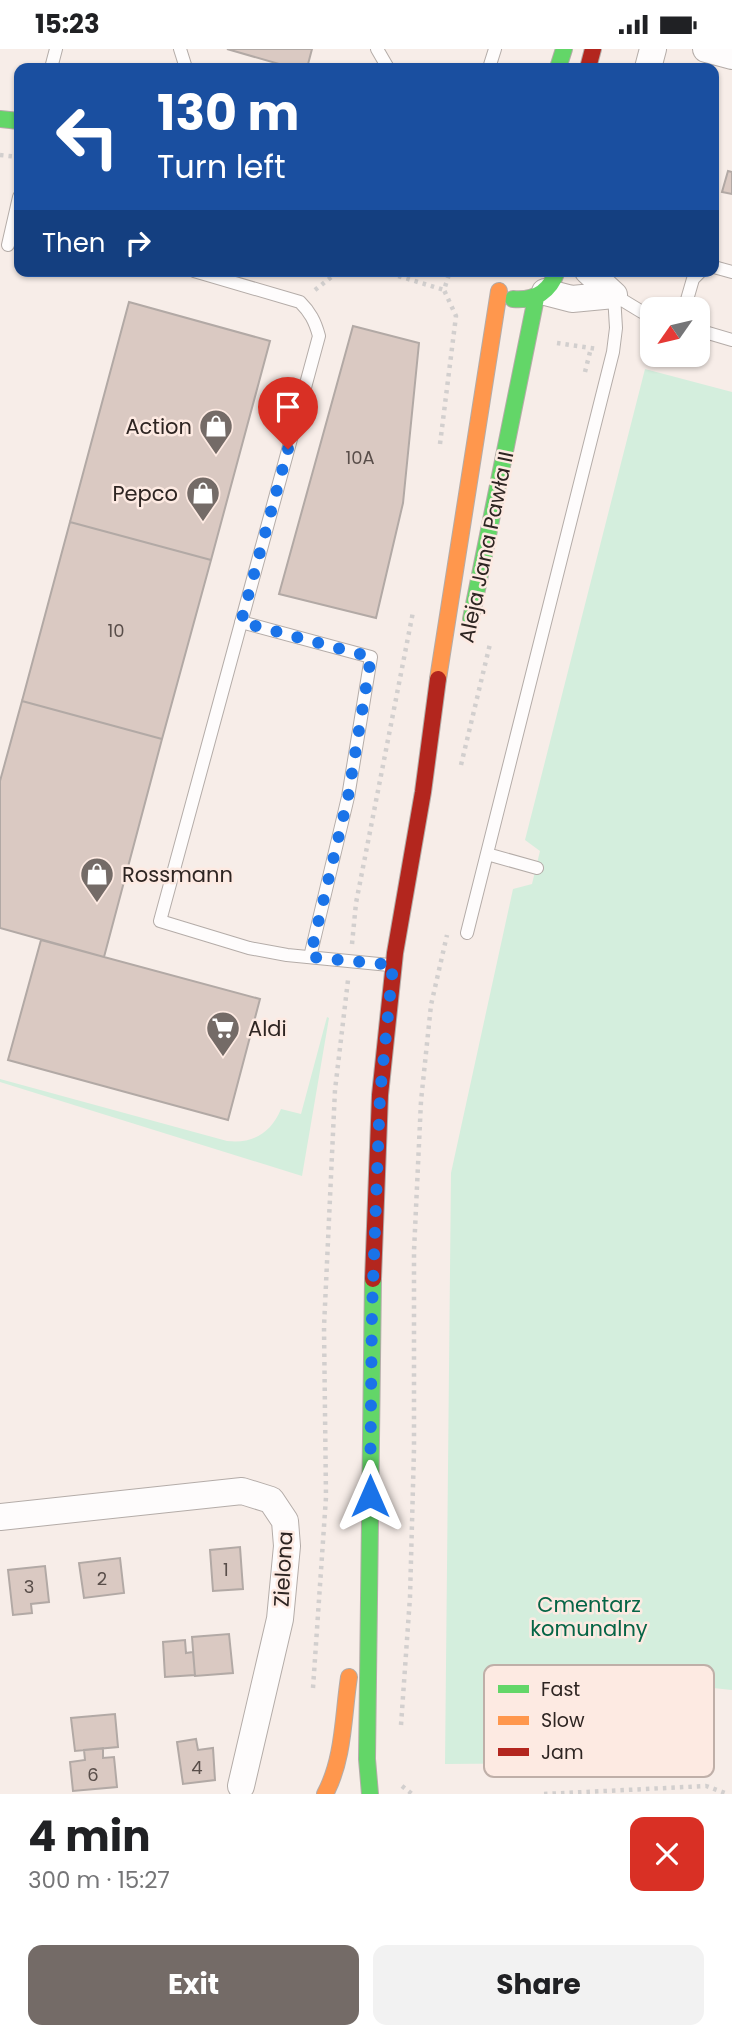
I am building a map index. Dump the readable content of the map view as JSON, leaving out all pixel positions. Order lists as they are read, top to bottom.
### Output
{
  "streets": {
    "main road": ["Aleja Jana Pawła II"],
    "street": ["Zielona"]
  },
  "parks": ["Cmentarz komunalny"],
  "places": {
    "shop": ["Action", "Pepco", "Rossmann"],
    "supermarket": ["Aldi"]
  },
  "house_numbers": [
    "10A",
    "10",
    "1",
    "2",
    "3",
    "4",
    "6"
  ],
  "legend": ["Fast", "Slow", "Jam"],
  "north": "bottom left",
  "page": {
    "status": "15:23",
    "turn": ["130 m", "Turn left"],
    "then": "Then",
    "heading": ["4 min", "300 m · 15:27"],
    "buttons": ["Exit", "Share"]
  }
}
